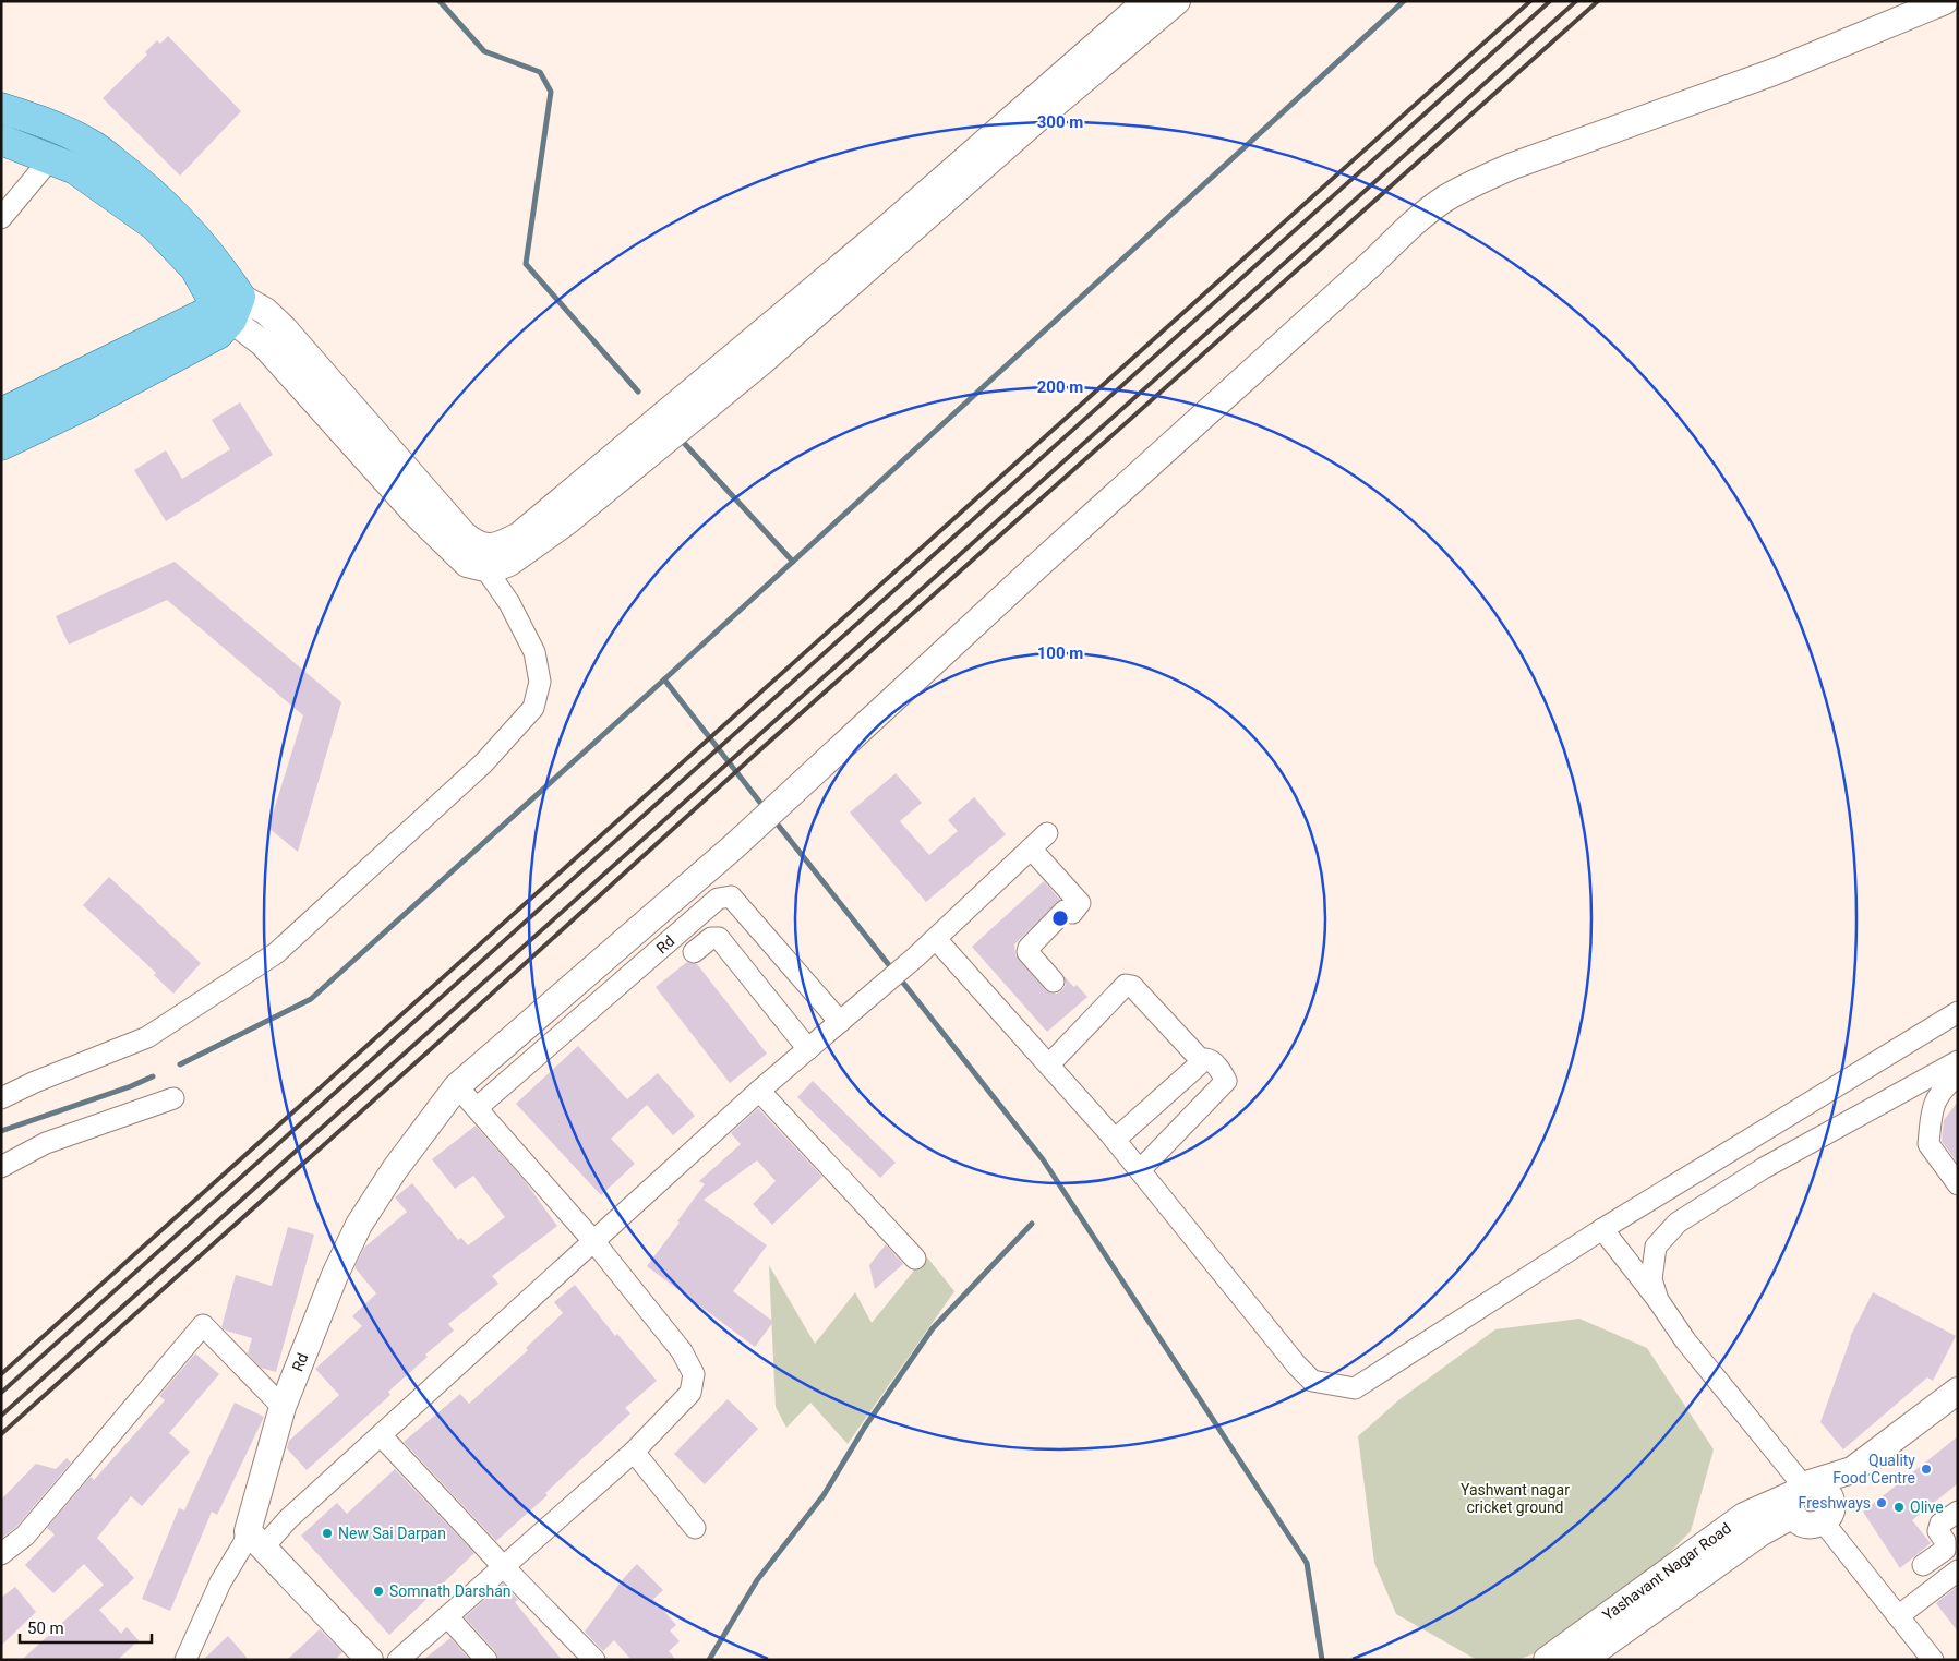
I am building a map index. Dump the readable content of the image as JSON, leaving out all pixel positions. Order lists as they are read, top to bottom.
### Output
{
  "streets": {
    "street": ["Rd", "Yashavant Nagar Road"]
  },
  "parks": ["Yashwant nagar cricket ground"],
  "places": [
    "Quality Food Centre",
    "Freshways",
    "Olive",
    "New Sai Darpan",
    "Somnath Darshan"
  ],
  "scale_bar": "50 m",
  "rings": ["300 m", "200 m", "100 m"]
}
